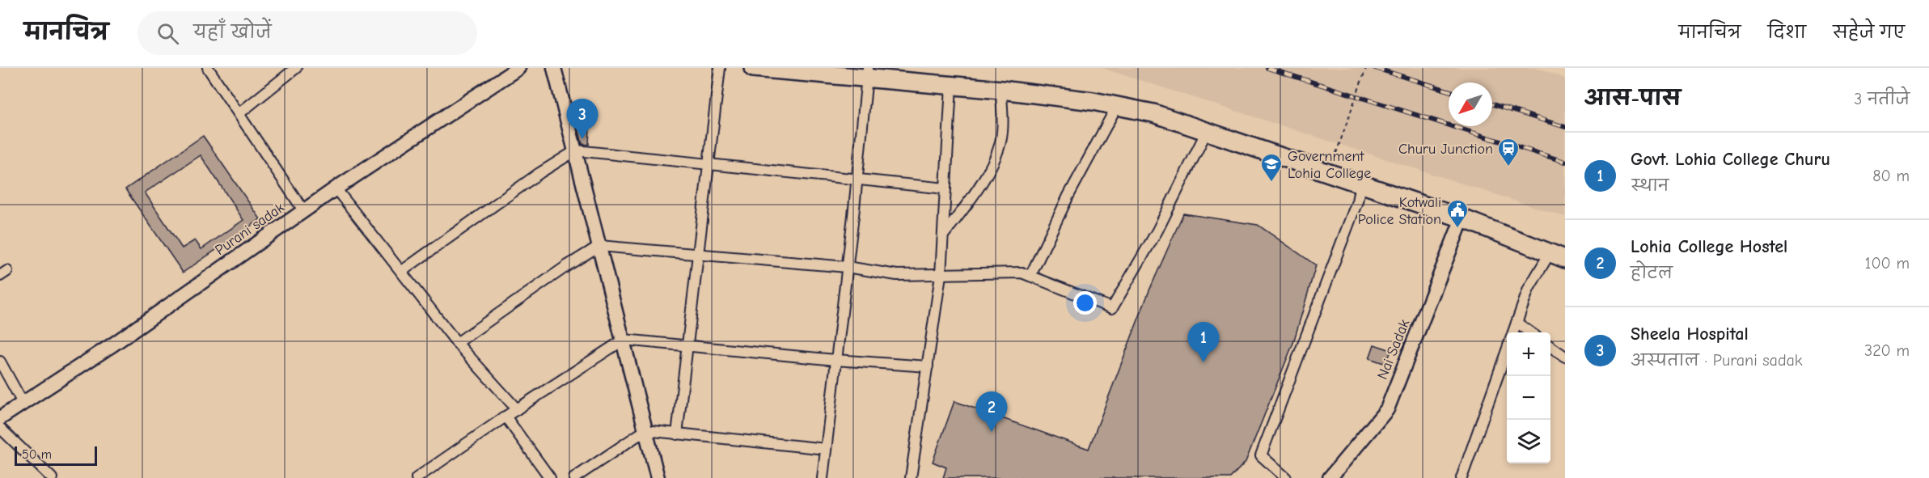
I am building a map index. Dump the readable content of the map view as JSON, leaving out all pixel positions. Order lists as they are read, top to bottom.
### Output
{
  "streets": {
    "main road": ["Purani sadak", "Nai Sadak"]
  },
  "places": {
    "station": ["Churu Junction"],
    "school or university": ["Government Lohia College"],
    "public building": ["Kotwali Police Station"]
  },
  "scale_bar": "50 m",
  "north": "bottom left",
  "page": {
    "header": "मानचित्र",
    "search": "यहाँ खोजें",
    "nav": ["मानचित्र", "दिशा", "सहेजे गए"],
    "heading": ["आस-पास", "3 नतीजे"],
    "pins": ["3", "1", "2"],
    "list": [
      {
        "mark": "1",
        "name": "Govt. Lohia College Churu",
        "note": "स्थान",
        "value": "80 m"
      },
      {
        "mark": "2",
        "name": "Lohia College Hostel",
        "note": "होटल",
        "value": "100 m"
      },
      {
        "mark": "3",
        "name": "Sheela Hospital",
        "note": "अस्पताल · Purani sadak",
        "value": "320 m"
      }
    ],
    "map_buttons": ["+", "−"],
    "scale": "50 m"
  }
}
